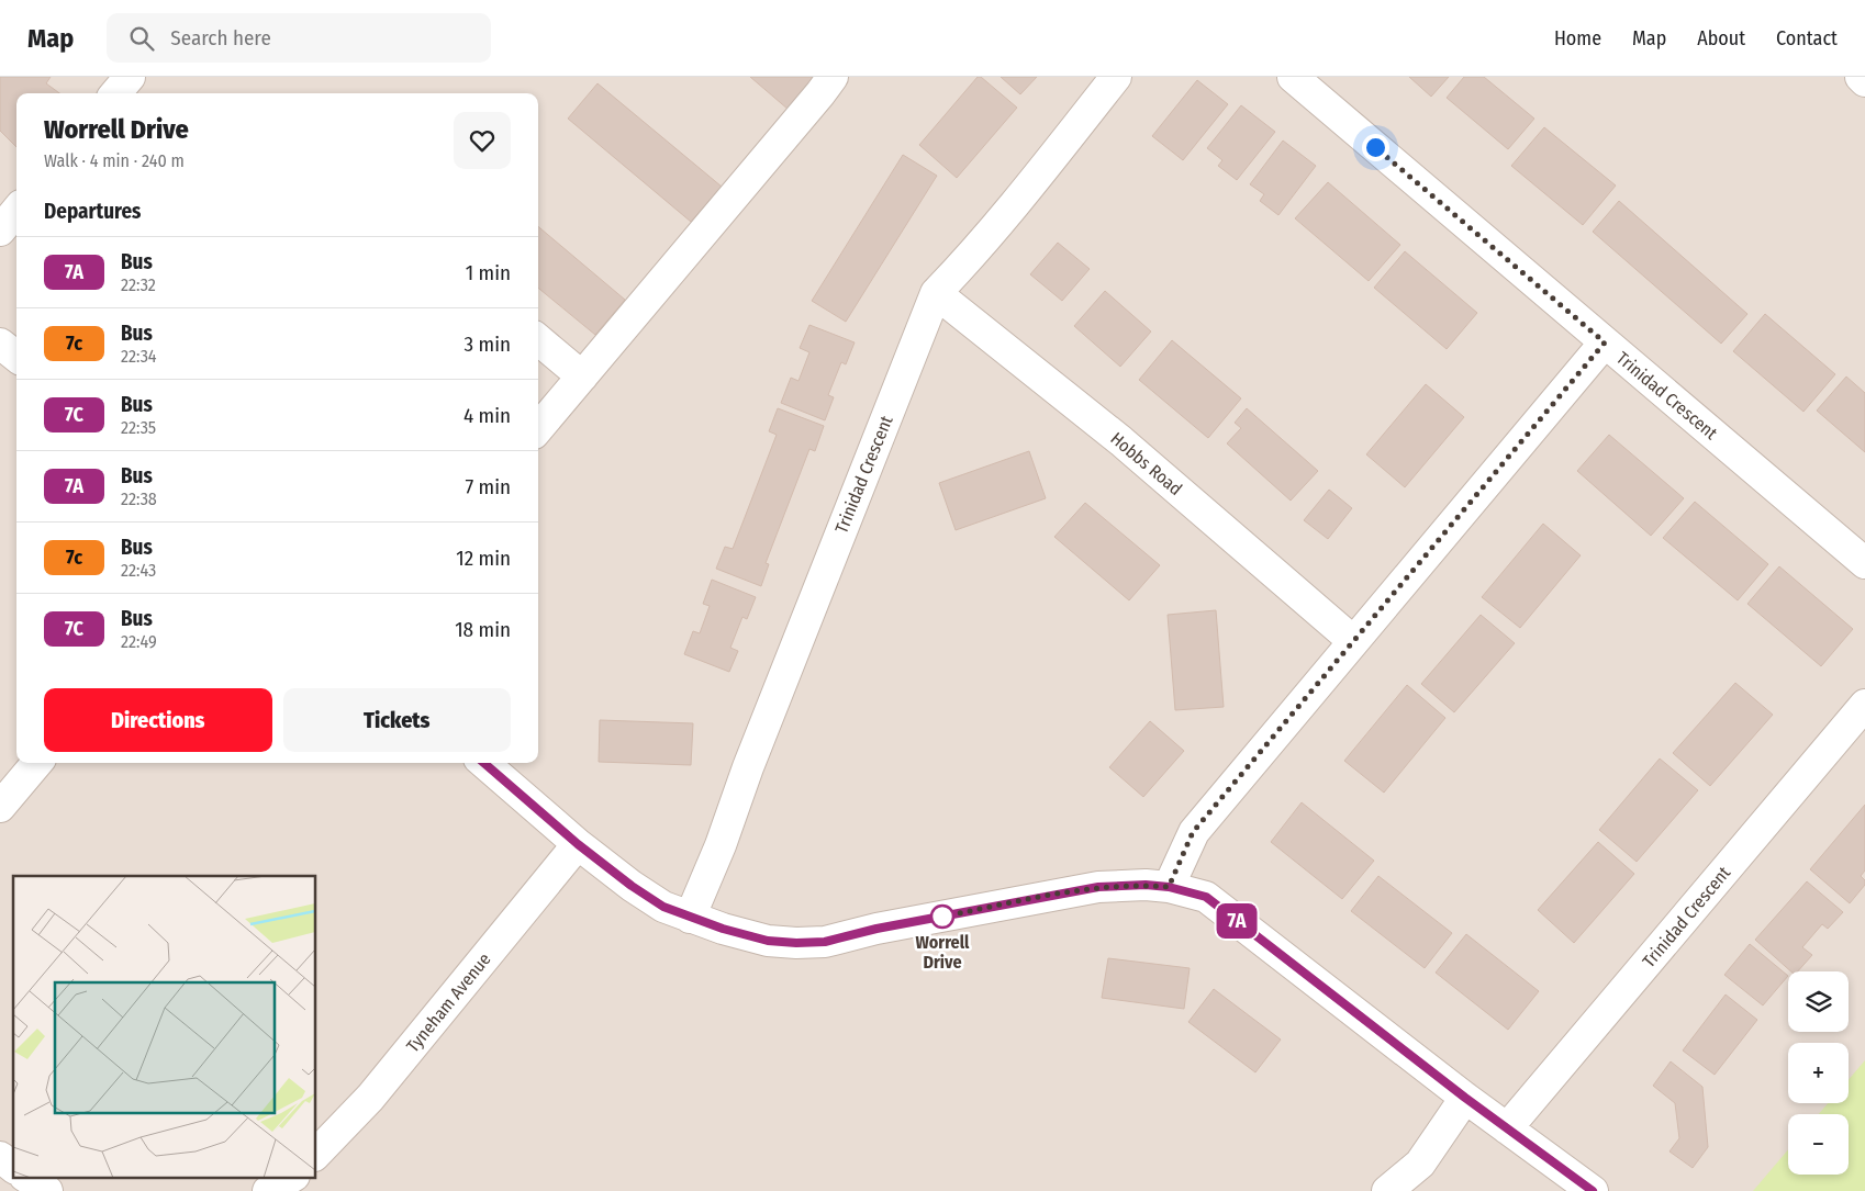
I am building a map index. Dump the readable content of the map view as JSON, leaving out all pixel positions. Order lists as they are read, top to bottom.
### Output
{
  "streets": {
    "street": ["Trinidad Crescent", "Hobbs Road", "Tyneham Avenue"]
  },
  "crossings": [
    ["Trinidad Crescent", "Hobbs Road"]
  ],
  "places": ["Worrell Drive"],
  "lines": ["bus line 7A"],
  "page": {
    "header": "Map",
    "search": "Search here",
    "nav": [
      "Home",
      "Map",
      "About",
      "Contact"
    ],
    "on_map": "7A",
    "heading": [
      ["Worrell Drive", "Walk · 4 min · 240 m"],
      "Departures"
    ],
    "list": [
      {
        "mark": "7A",
        "name": "Bus",
        "note": "22:32",
        "value": "1 min"
      },
      {
        "mark": "7c",
        "name": "Bus",
        "note": "22:34",
        "value": "3 min"
      },
      {
        "mark": "7C",
        "name": "Bus",
        "note": "22:35",
        "value": "4 min"
      },
      {
        "mark": "7A",
        "name": "Bus",
        "note": "22:38",
        "value": "7 min"
      },
      {
        "mark": "7c",
        "name": "Bus",
        "note": "22:43",
        "value": "12 min"
      },
      {
        "mark": "7C",
        "name": "Bus",
        "note": "22:49",
        "value": "18 min"
      }
    ],
    "buttons": ["Directions", "Tickets"],
    "map_buttons": ["+", "−"]
  }
}
